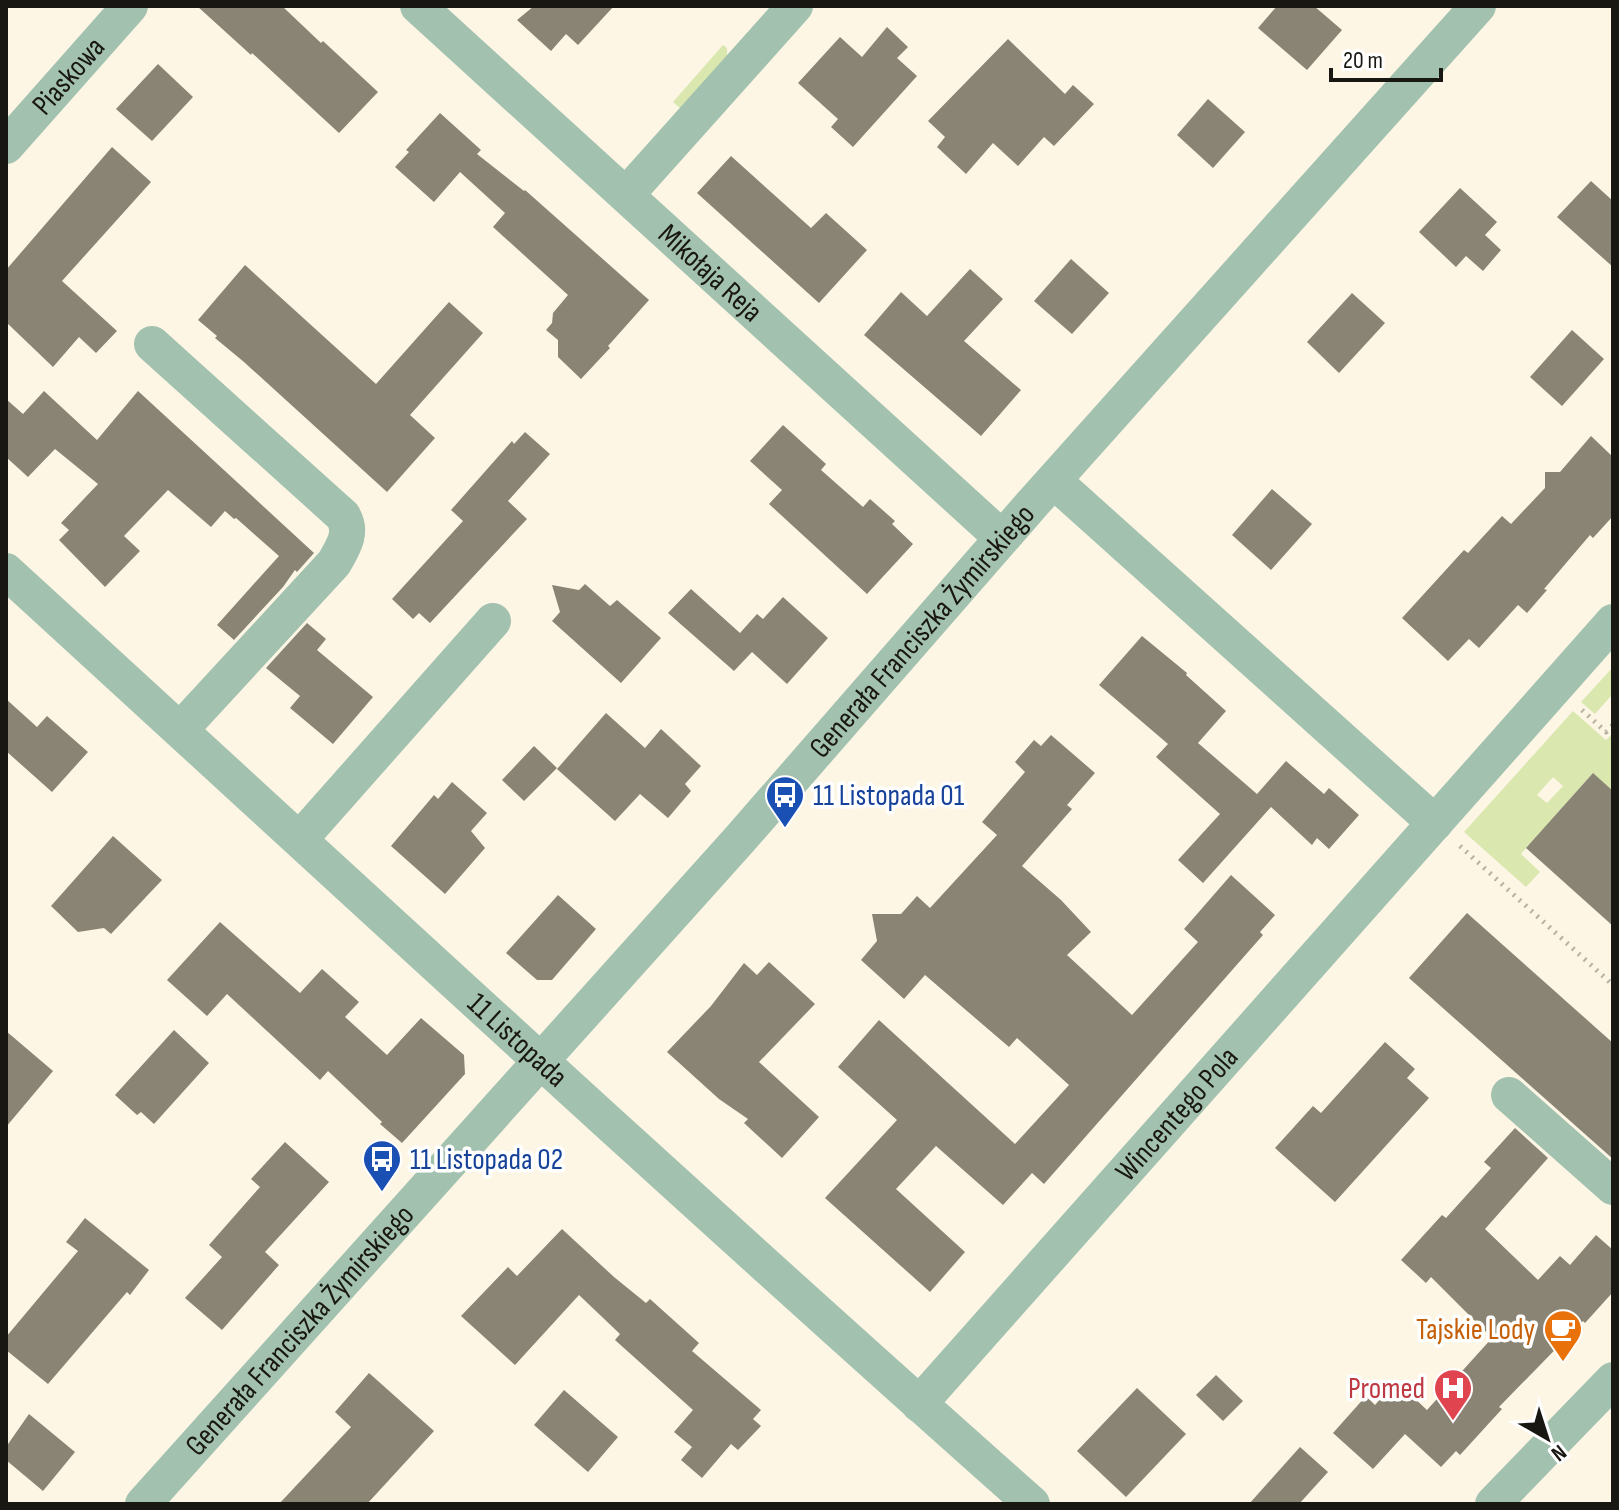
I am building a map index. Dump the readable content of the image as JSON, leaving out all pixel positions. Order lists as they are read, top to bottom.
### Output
{
  "streets": {
    "street": [
      "Piaskowa",
      "Mikołaja Reja",
      "Generała Franciszka Żymirskiego",
      "11 Listopada",
      "Wincentego Pola"
    ]
  },
  "crossings": [
    ["Mikołaja Reja", "Generała Franciszka Żymirskiego"],
    ["Generała Franciszka Żymirskiego", "11 Listopada"],
    ["11 Listopada", "Wincentego Pola"]
  ],
  "places": {
    "bus stop": ["11 Listopada 01", "11 Listopada 02"],
    "cafe": ["Tajskie Lody"],
    "hospital": ["Promed"]
  },
  "scale_bar": "20 m",
  "north": "bottom right"
}
